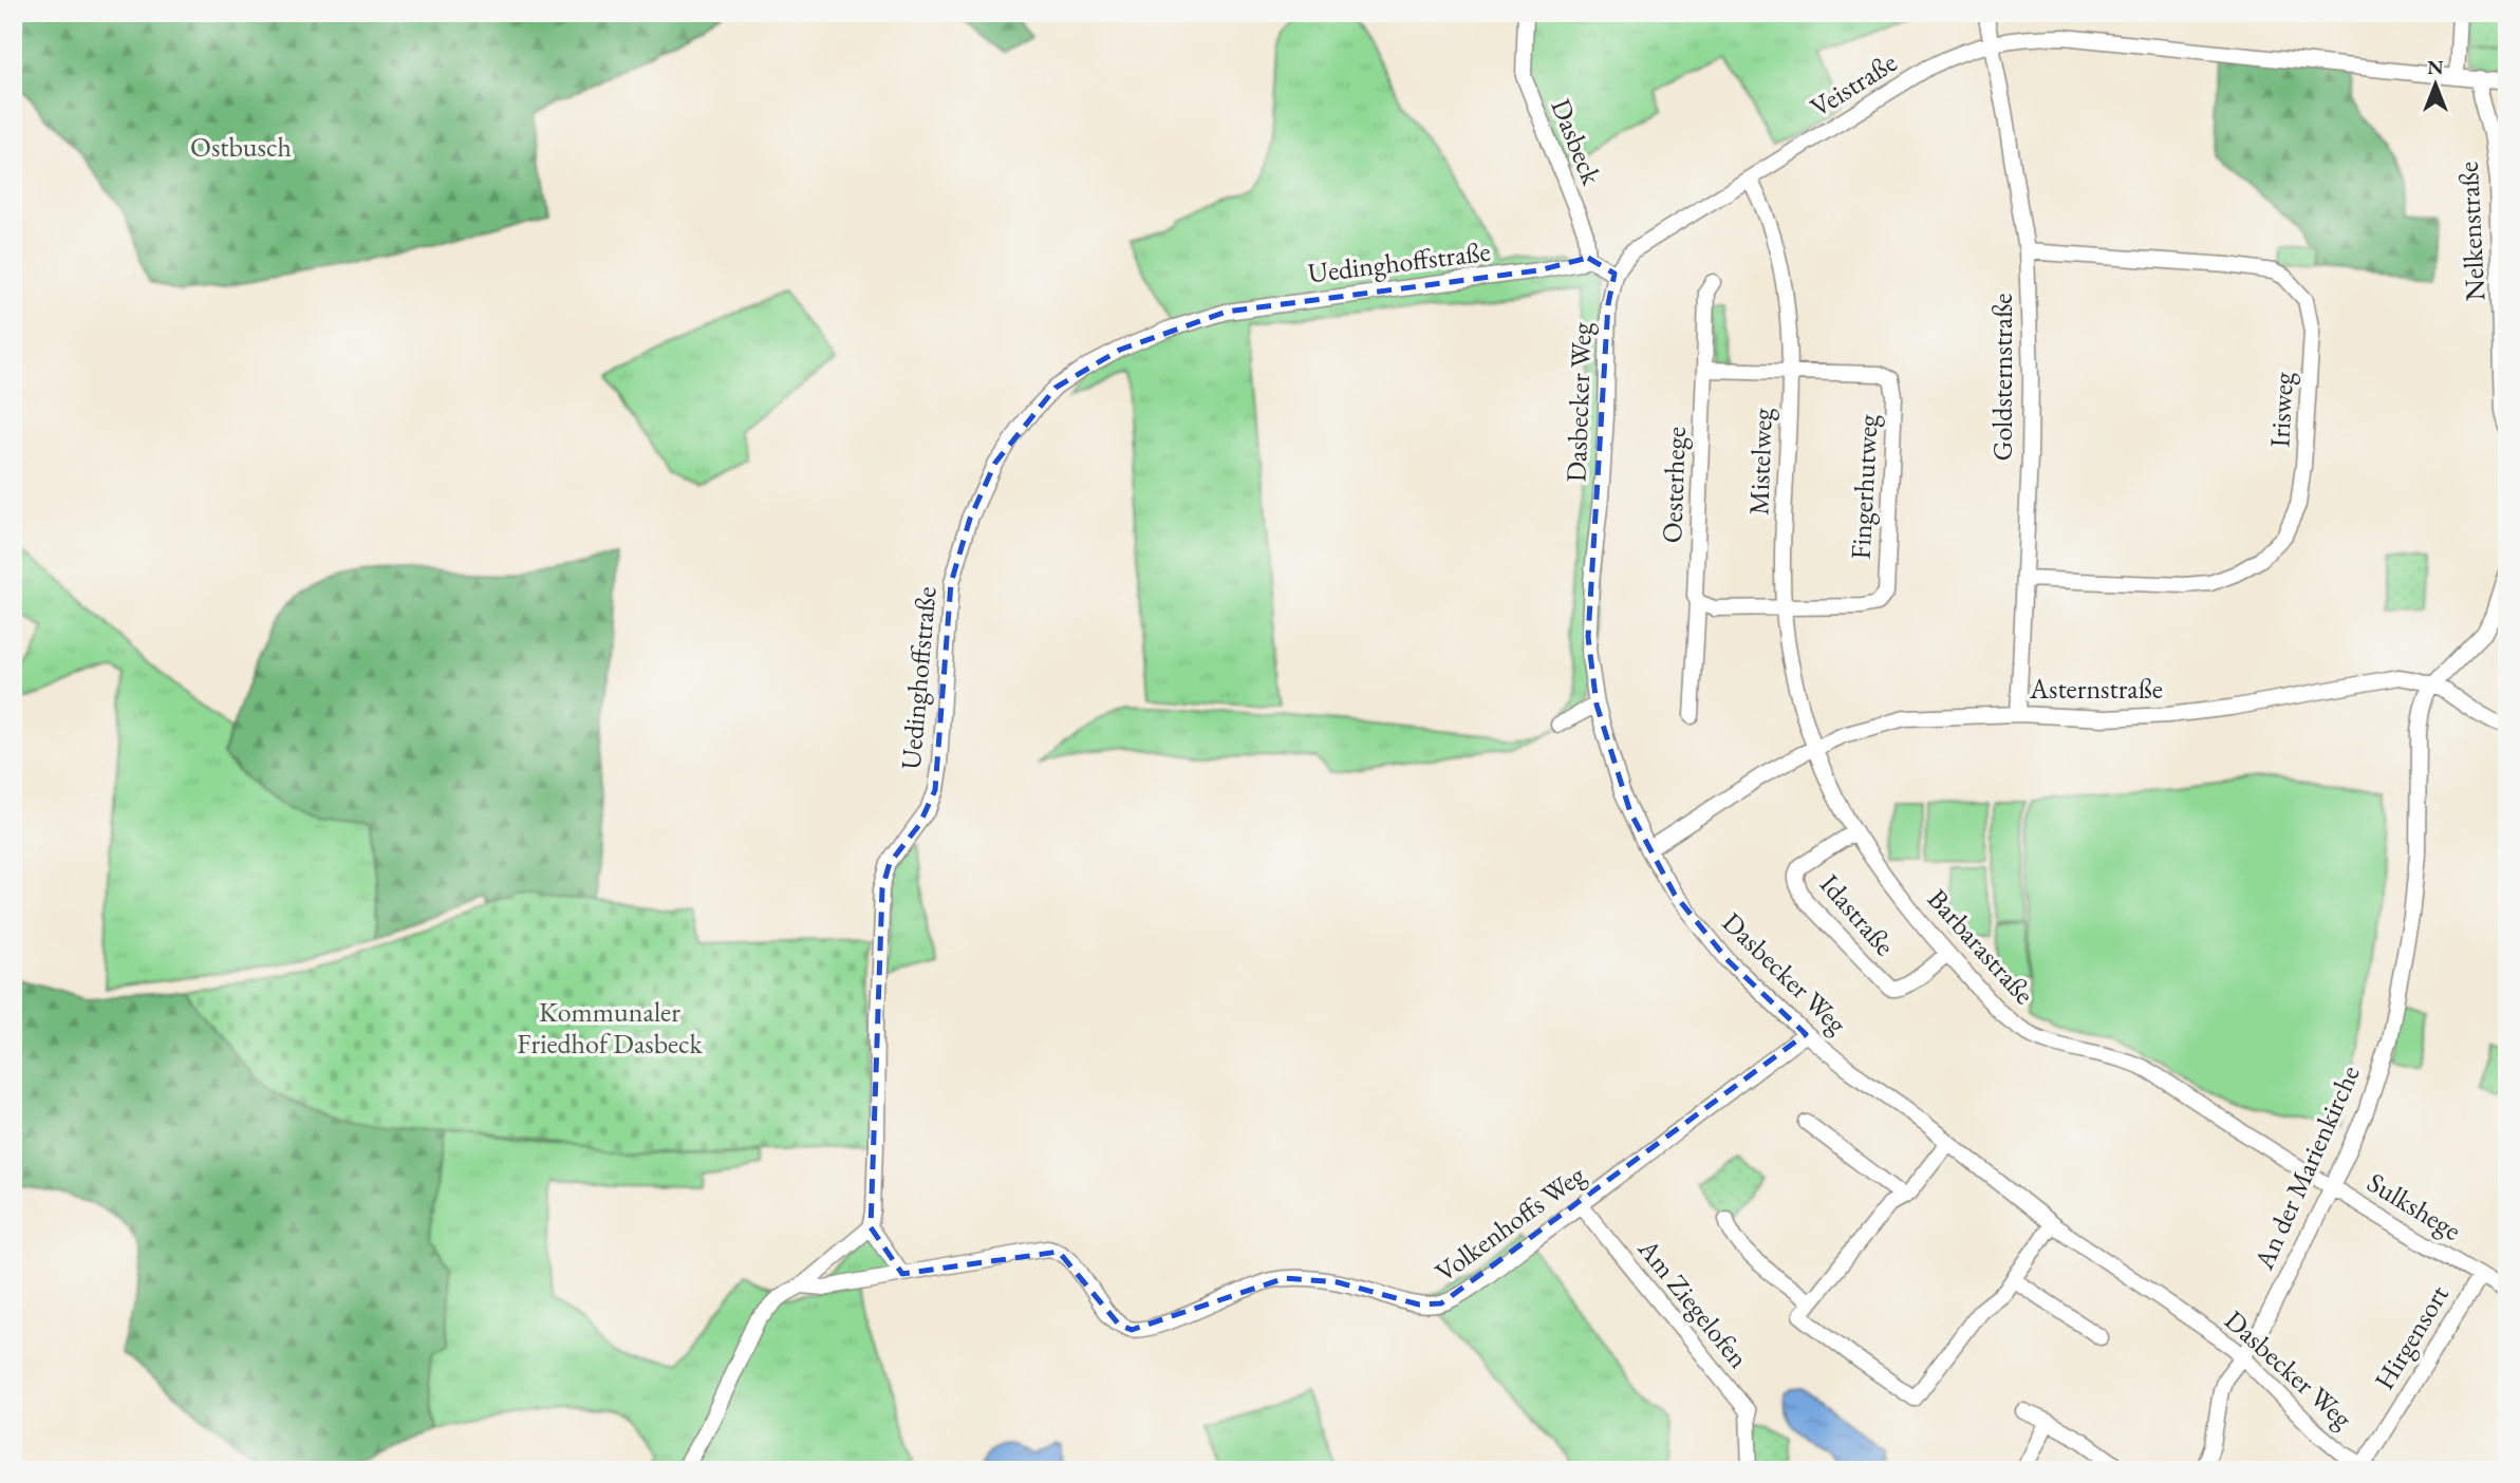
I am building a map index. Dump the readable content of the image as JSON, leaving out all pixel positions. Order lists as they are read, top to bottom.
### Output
{
  "streets": {
    "street": [
      "Veistraße",
      "Dasbeck",
      "Nelkenstraße",
      "Uedinghoffstraße",
      "Goldsternstraße",
      "Dasbecker Weg",
      "Irisweg",
      "Mistelweg",
      "Oesterhege",
      "Fingerhutweg",
      "Asternstraße",
      "Idastraße",
      "Barbarastraße",
      "An der Marienkirche",
      "Sulkshege",
      "Volkenhoffs Weg",
      "Am Ziegelofen",
      "Hirgensort"
    ]
  },
  "crossings": [
    ["Veistraße", "Nelkenstraße"],
    ["Veistraße", "Goldsternstraße"],
    ["Veistraße", "Dasbecker Weg"],
    ["Veistraße", "Mistelweg"],
    ["Dasbeck", "Uedinghoffstraße"],
    ["Goldsternstraße", "Irisweg"],
    ["Goldsternstraße", "Asternstraße"],
    ["Dasbecker Weg", "Asternstraße"],
    ["Dasbecker Weg", "An der Marienkirche"],
    ["Dasbecker Weg", "Volkenhoffs Weg"],
    ["Dasbecker Weg", "Hirgensort"],
    ["Mistelweg", "Fingerhutweg"],
    ["Mistelweg", "Asternstraße"],
    ["Mistelweg", "Barbarastraße"],
    ["Asternstraße", "Barbarastraße"],
    ["Asternstraße", "An der Marienkirche"],
    ["Idastraße", "Barbarastraße"],
    ["Barbarastraße", "An der Marienkirche"],
    ["Barbarastraße", "Sulkshege"],
    ["An der Marienkirche", "Sulkshege"],
    ["Sulkshege", "Hirgensort"],
    ["Volkenhoffs Weg", "Am Ziegelofen"]
  ],
  "parks": ["Ostbusch", "Kommunaler Friedhof Dasbeck"],
  "north": "top"
}
